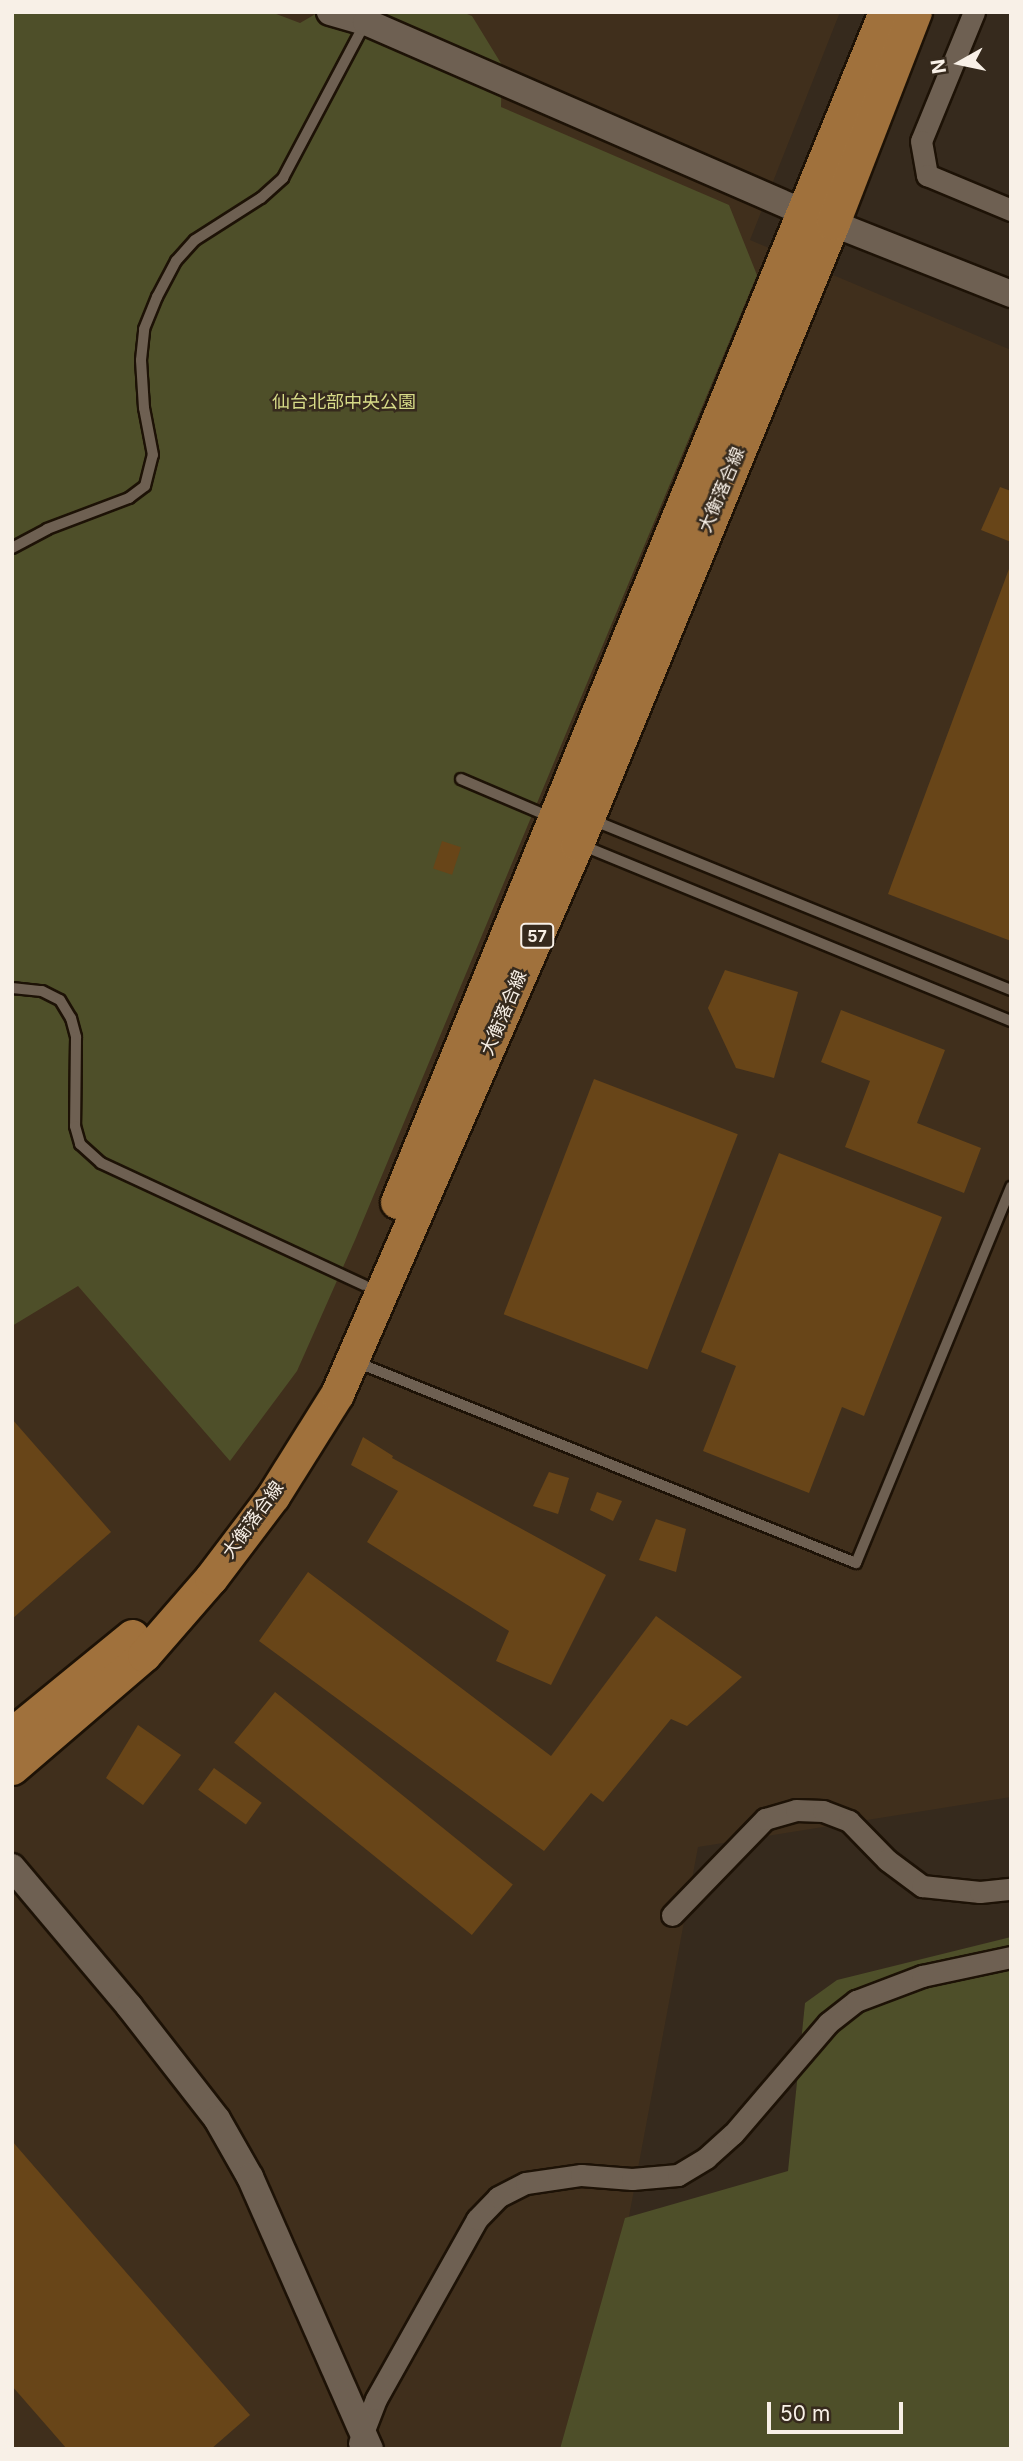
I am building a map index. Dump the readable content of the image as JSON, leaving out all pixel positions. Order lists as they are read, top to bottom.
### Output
{
  "streets": {
    "main road": ["大衡落合線", "57"]
  },
  "parks": ["仙台北部中央公園"],
  "scale_bar": "50 m",
  "north": "left"
}
